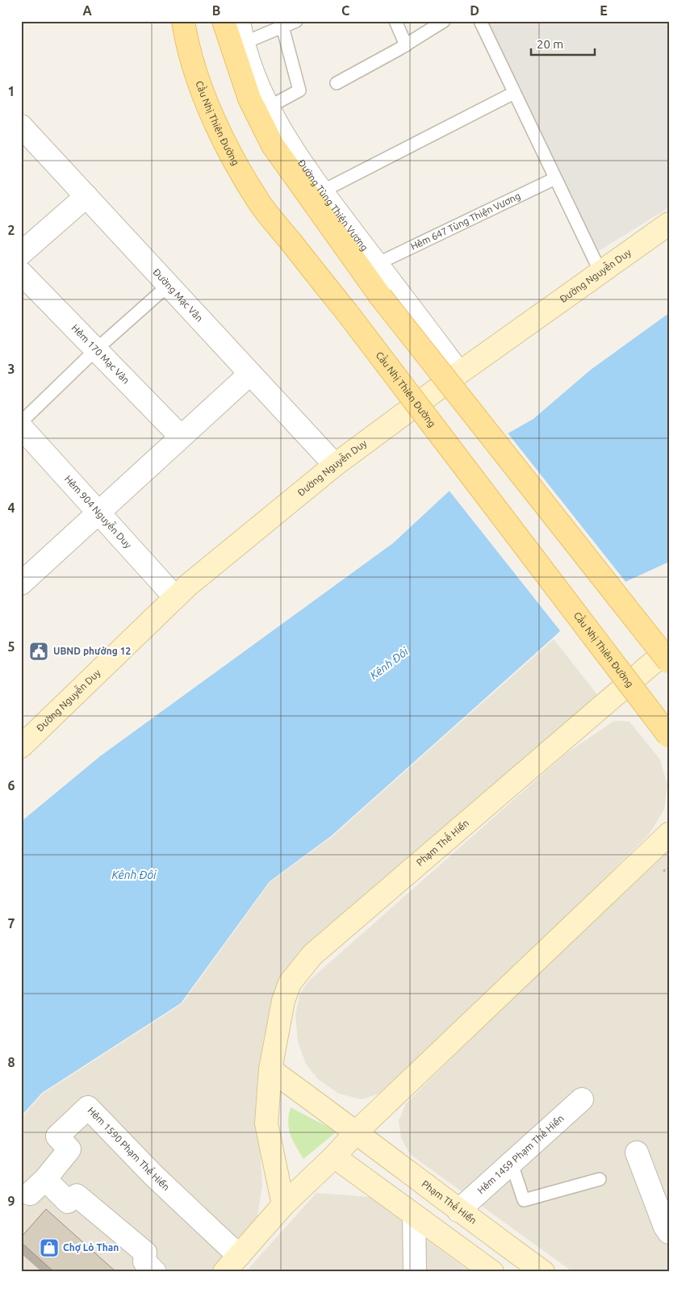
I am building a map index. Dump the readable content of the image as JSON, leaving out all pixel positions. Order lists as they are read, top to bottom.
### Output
{
  "streets": {
    "main road": ["Cầu Nhị Thiên Đường", "Đường Nguyễn Duy", "Phạm Thế Hiển"],
    "street": [
      "Đường Tùng Thiện Vương",
      "Đường Mạc Vân",
      "Hẻm 170 Mạc Vân",
      "Hẻm 904 Nguyễn Duy",
      "Hẻm 1590 Phạm Thế Hiển",
      "Hẻm 1459 Phạm Thế Hiển"
    ],
    "lane": ["Hẻm 647 Tùng Thiện Vương"]
  },
  "crossings": [
    ["Đường Tùng Thiện Vương", "Hẻm 647 Tùng Thiện Vương"],
    ["Đường Tùng Thiện Vương", "Đường Nguyễn Duy"],
    ["Đường Nguyễn Duy", "Đường Mạc Vân"],
    ["Đường Nguyễn Duy", "Hẻm 904 Nguyễn Duy"],
    ["Phạm Thế Hiển", "Hẻm 1459 Phạm Thế Hiển"]
  ],
  "water": ["Kênh Đôi"],
  "places": {
    "public building": ["UBND phường 12"],
    "shop": ["Chợ Lò Than"]
  },
  "scale_bar": "20 m",
  "grid": {
    "columns": [
      "A",
      "B",
      "C",
      "D",
      "E"
    ],
    "rows": [
      "1",
      "2",
      "3",
      "4",
      "5",
      "6",
      "7",
      "8",
      "9"
    ]
  }
}
